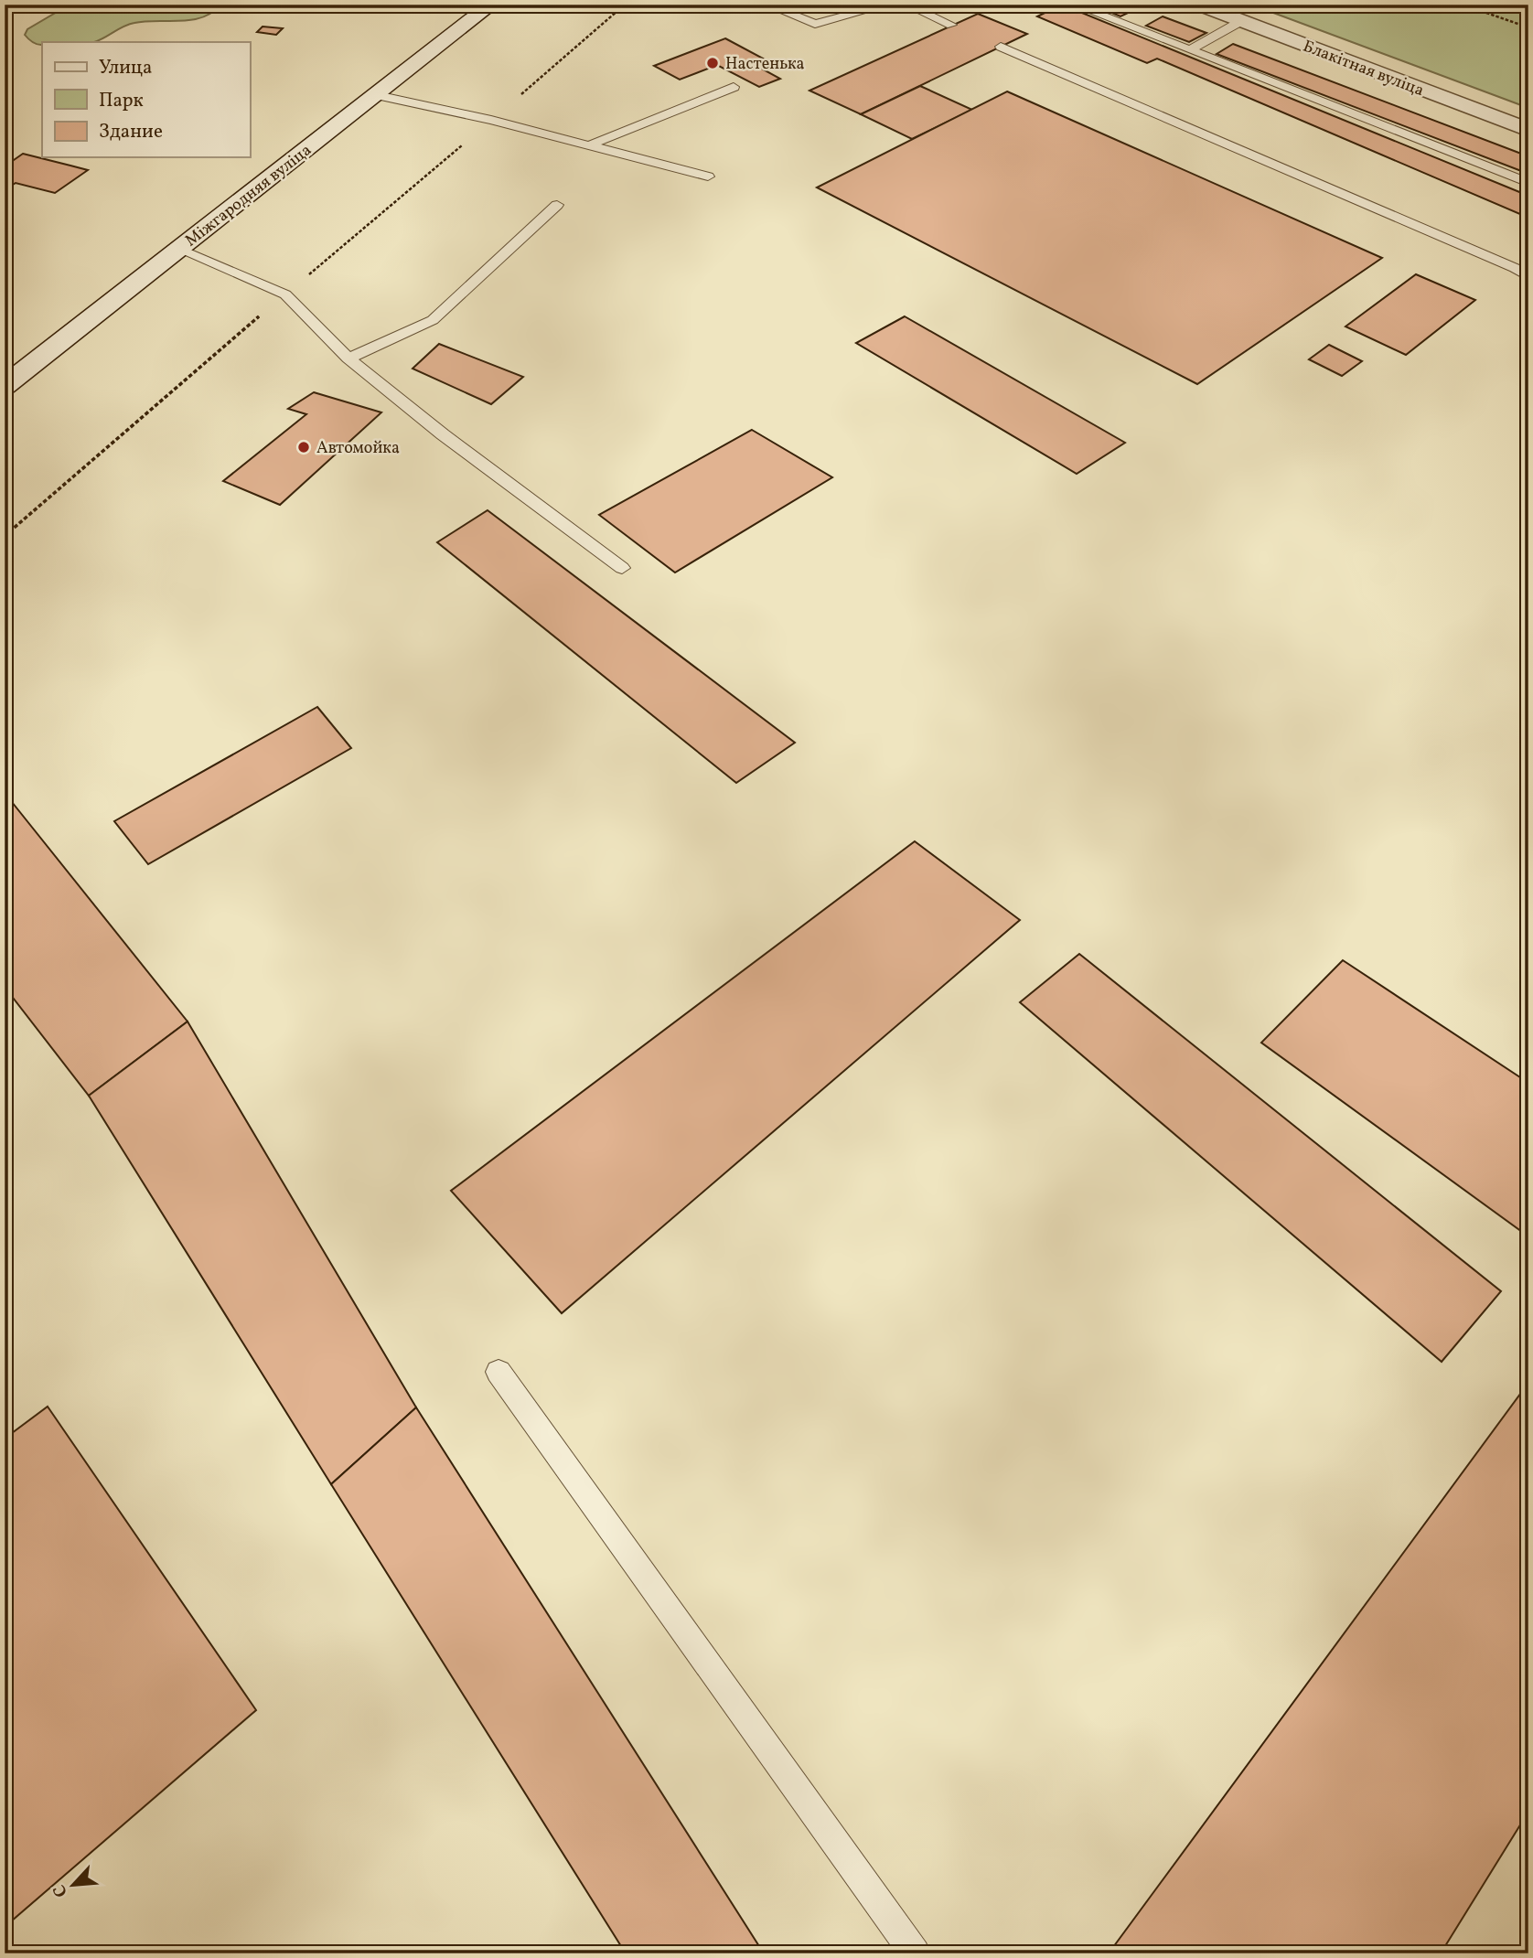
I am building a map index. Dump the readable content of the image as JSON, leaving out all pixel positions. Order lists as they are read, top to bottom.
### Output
{
  "streets": {
    "main road": ["Блакітная вуліца", "Міжгародняя вуліца"]
  },
  "places": ["Настенька", "Автомойка"],
  "legend": ["Улица", "Парк", "Здание"],
  "north": "bottom left"
}
